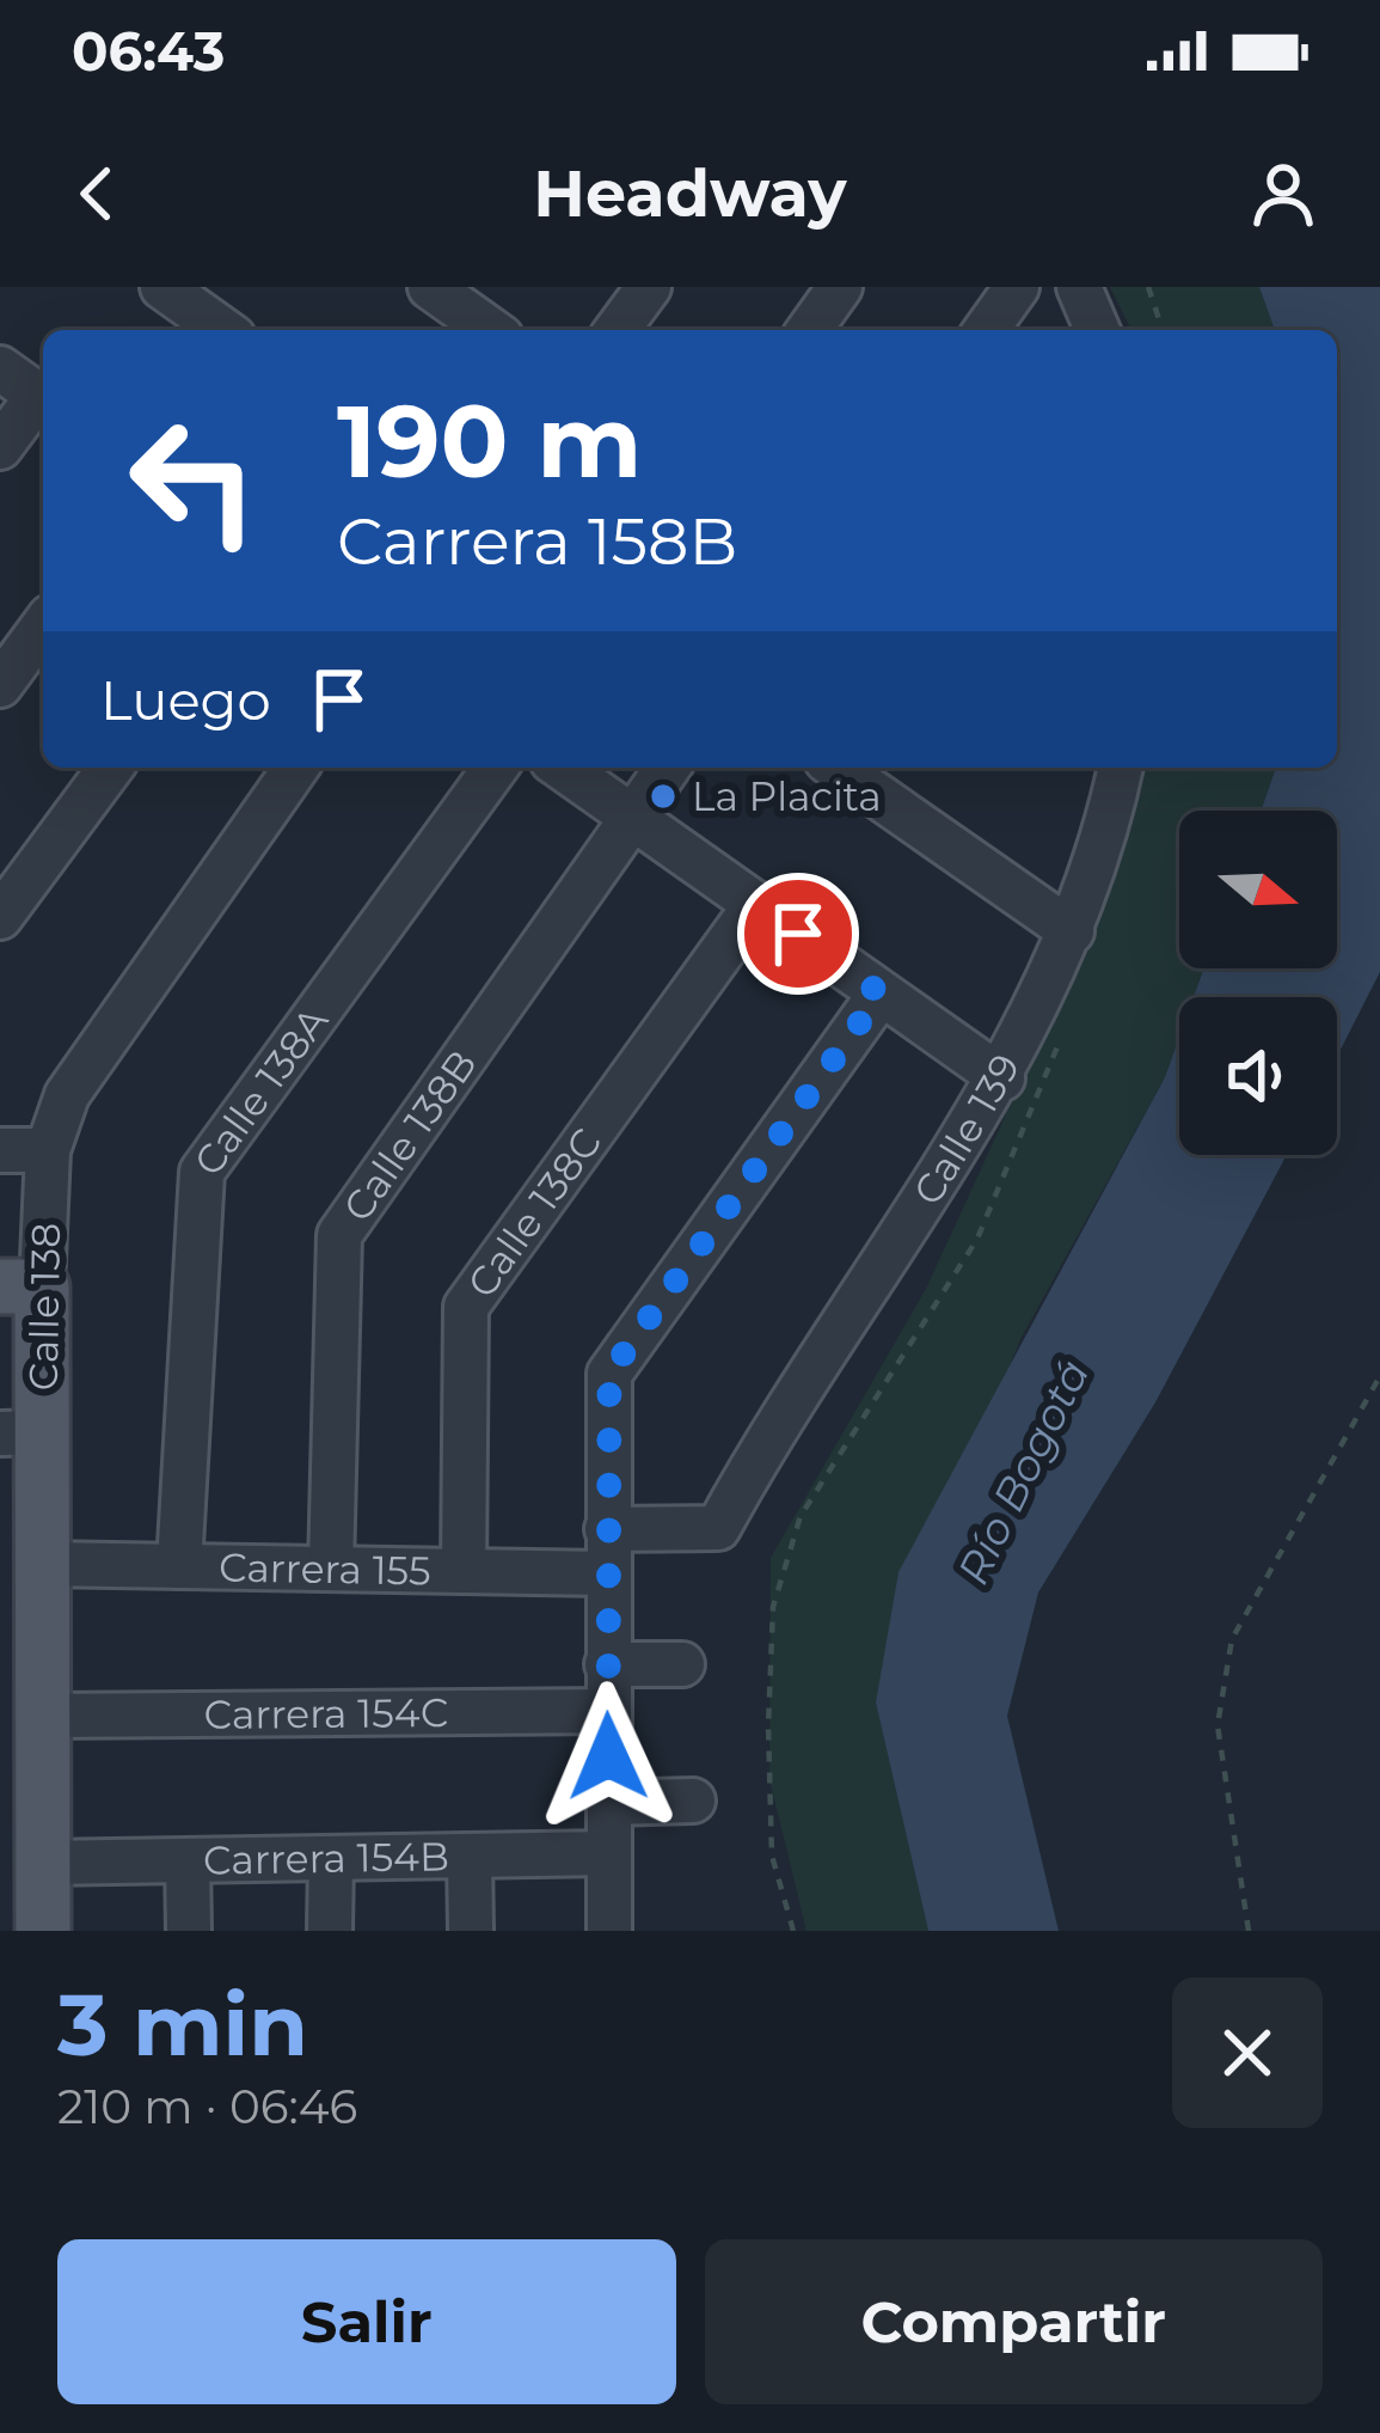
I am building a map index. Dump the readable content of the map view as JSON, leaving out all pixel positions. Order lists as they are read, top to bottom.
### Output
{
  "streets": {
    "main road": ["Calle 138"],
    "street": [
      "Calle 138A",
      "Calle 139",
      "Calle 138B",
      "Calle 138C",
      "Carrera 155",
      "Carrera 154C",
      "Carrera 154B"
    ]
  },
  "crossings": [
    ["Calle 138A", "Carrera 155"],
    ["Calle 138B", "Carrera 155"],
    ["Calle 138C", "Carrera 155"],
    ["Calle 138", "Carrera 155"],
    ["Calle 138", "Carrera 154C"],
    ["Calle 138", "Carrera 154B"]
  ],
  "water": ["Río Bogotá"],
  "places": ["La Placita"],
  "north": "right",
  "page": {
    "status": "06:43",
    "header": "Headway",
    "turn": ["190 m", "Carrera 158B"],
    "then": "Luego",
    "heading": ["3 min", "210 m · 06:46"],
    "buttons": ["Salir", "Compartir"]
  }
}
